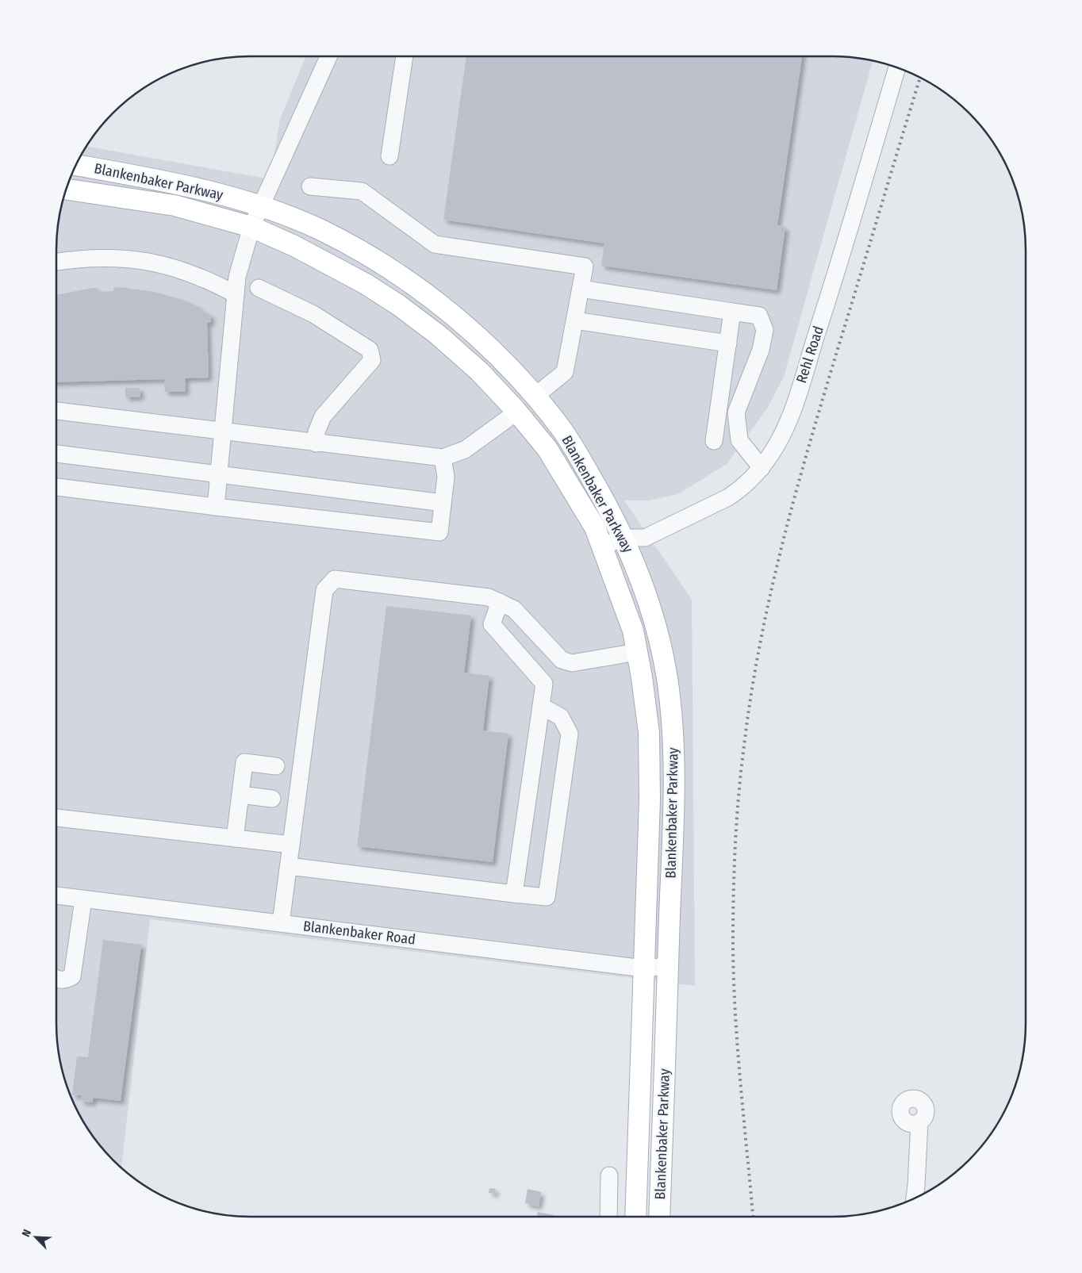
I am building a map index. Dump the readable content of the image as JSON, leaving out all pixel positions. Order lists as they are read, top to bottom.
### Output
{
  "streets": {
    "main road": ["Blankenbaker Parkway"],
    "street": ["Rehl Road", "Blankenbaker Road"]
  },
  "crossings": [
    ["Blankenbaker Parkway", "Rehl Road"],
    ["Blankenbaker Parkway", "Blankenbaker Road"]
  ],
  "north": "top left"
}
